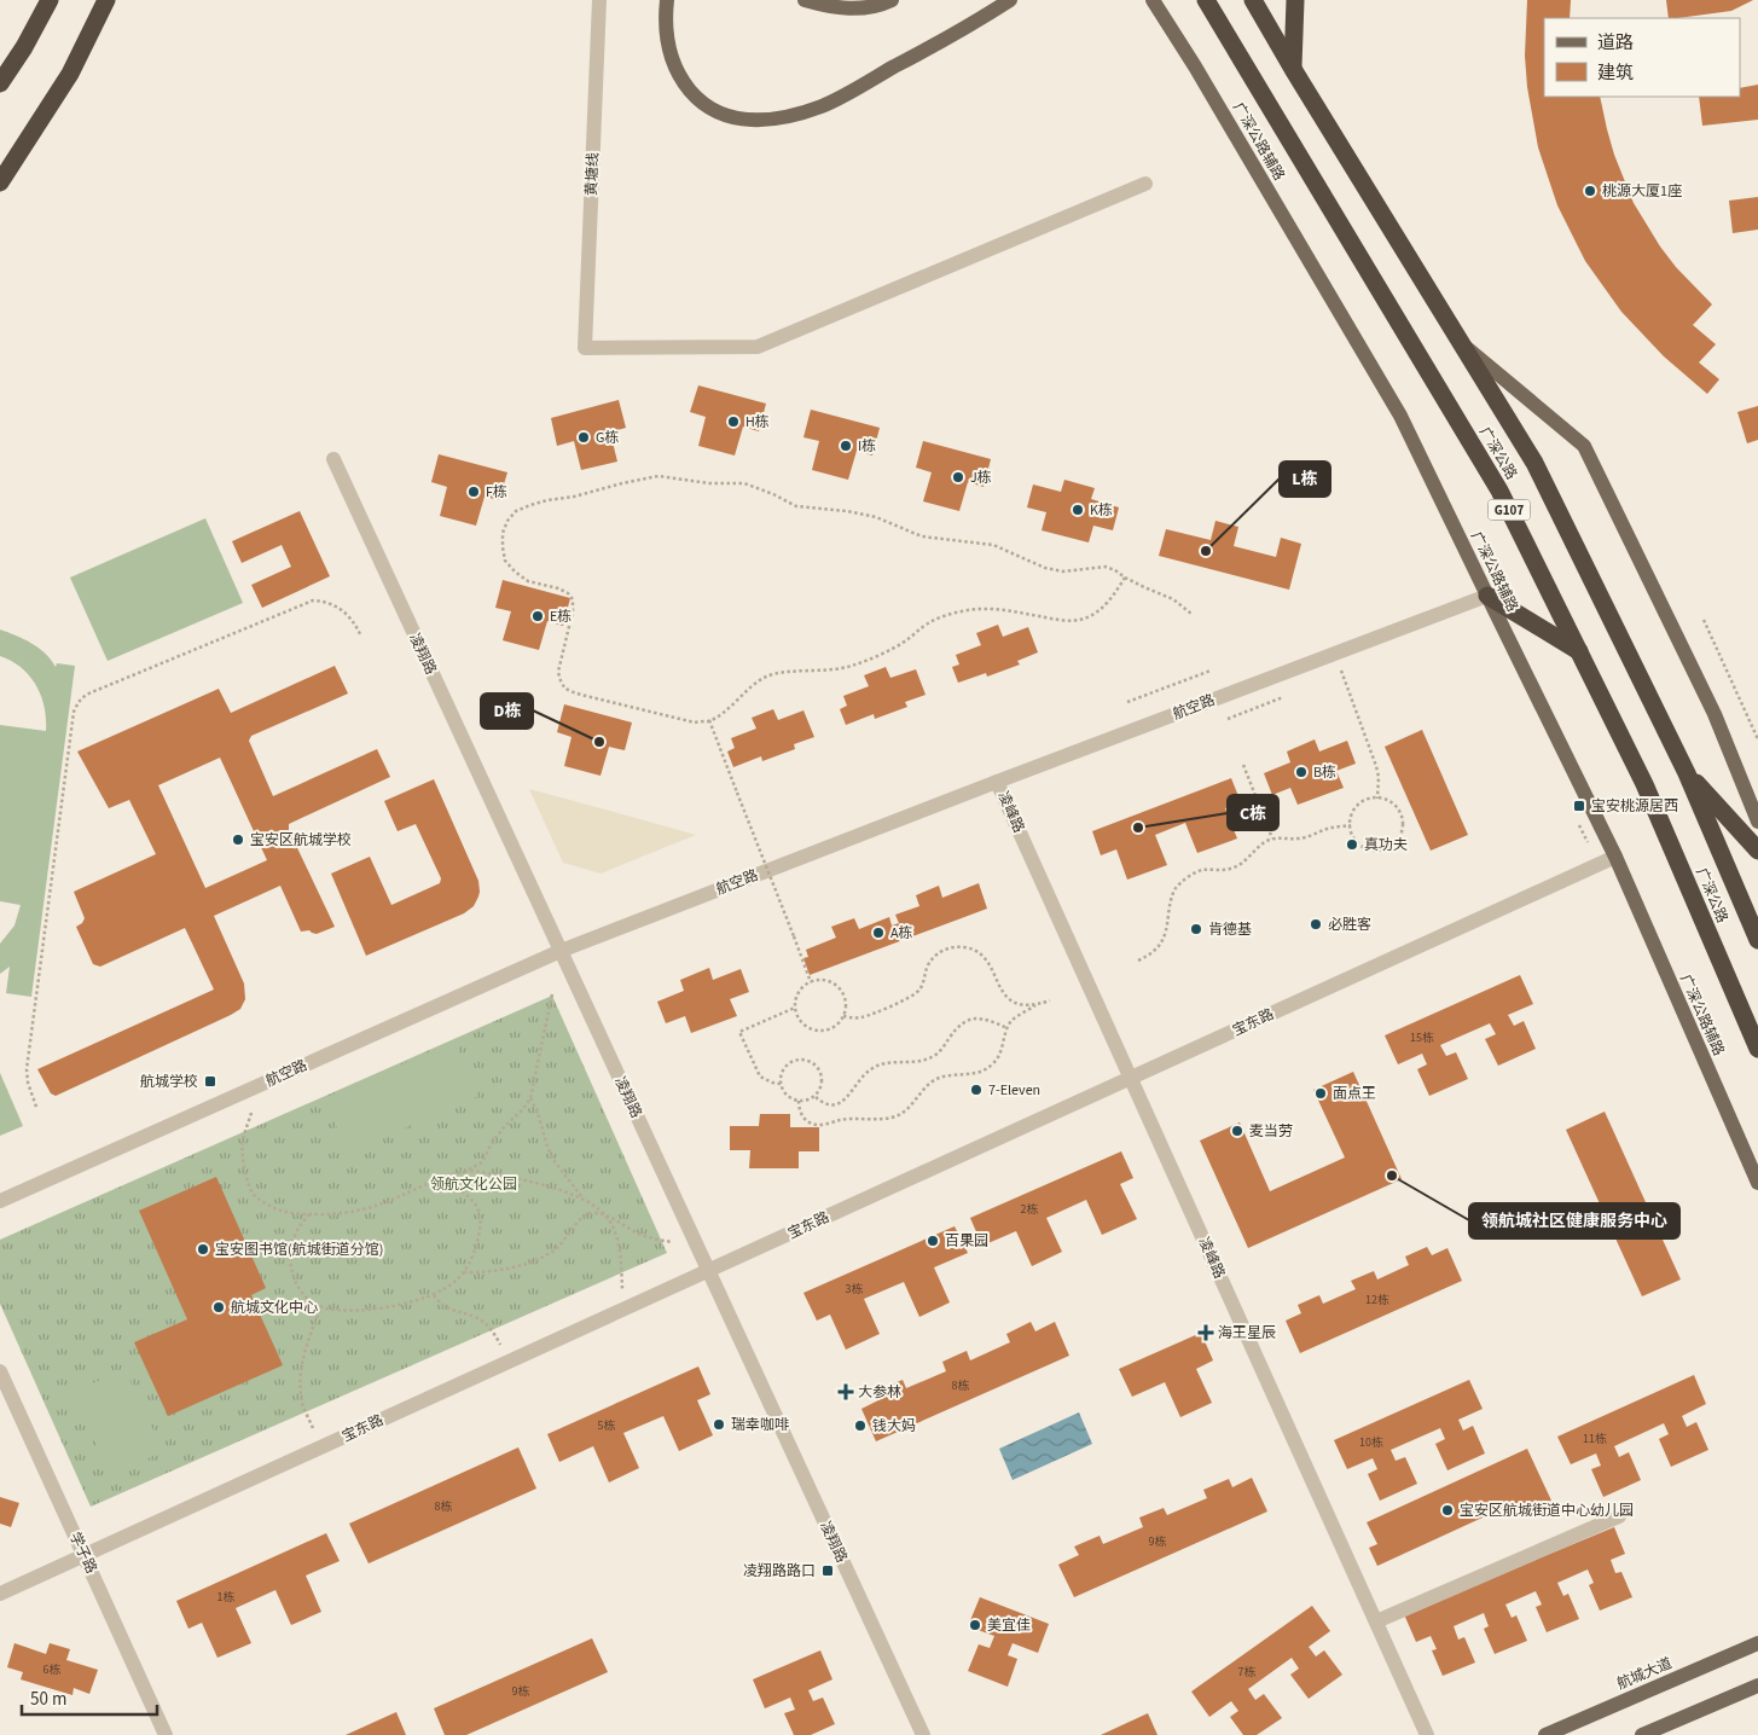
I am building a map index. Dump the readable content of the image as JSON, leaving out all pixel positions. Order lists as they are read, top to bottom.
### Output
{
  "streets": {
    "highway": ["广深公路", "G107"],
    "main road": ["广深公路辅路", "航城大道"],
    "street": [
      "黄塘线",
      "凌翔路",
      "航空路",
      "凌峰路",
      "宝东路",
      "学子路"
    ]
  },
  "crossings": [
    ["广深公路辅路", "航空路"],
    ["广深公路辅路", "宝东路"],
    ["凌翔路", "航空路"],
    ["凌翔路", "宝东路"],
    ["航空路", "凌峰路"],
    ["凌峰路", "宝东路"],
    ["宝东路", "学子路"]
  ],
  "parks": ["领航文化公园"],
  "places": {
    "other": [
      "桃源大厦1座",
      "H栋",
      "G栋",
      "I栋",
      "J栋",
      "F栋",
      "K栋",
      "L栋",
      "E栋",
      "D栋",
      "B栋",
      "C栋",
      "宝安区航城学校",
      "真功夫",
      "必胜客",
      "肯德基",
      "A栋",
      "7-Eleven",
      "面点王",
      "麦当劳",
      "领航城社区健康服务中心",
      "百果园",
      "宝安图书馆(航城街道分馆)",
      "航城文化中心",
      "瑞幸咖啡",
      "钱大妈",
      "宝安区航城街道中心幼儿园",
      "美宜佳"
    ],
    "transit": ["宝安桃源居西", "航城学校", "凌翔路路口"],
    "health": ["海王星辰", "大参林"]
  },
  "house_numbers": [
    "15栋",
    "2栋",
    "3栋",
    "12栋",
    "8栋",
    "5栋",
    "11栋",
    "10栋",
    "8栋",
    "9栋",
    "1栋",
    "6栋",
    "7栋",
    "9栋"
  ],
  "legend": ["道路", "建筑"],
  "scale_bar": "50 m"
}
